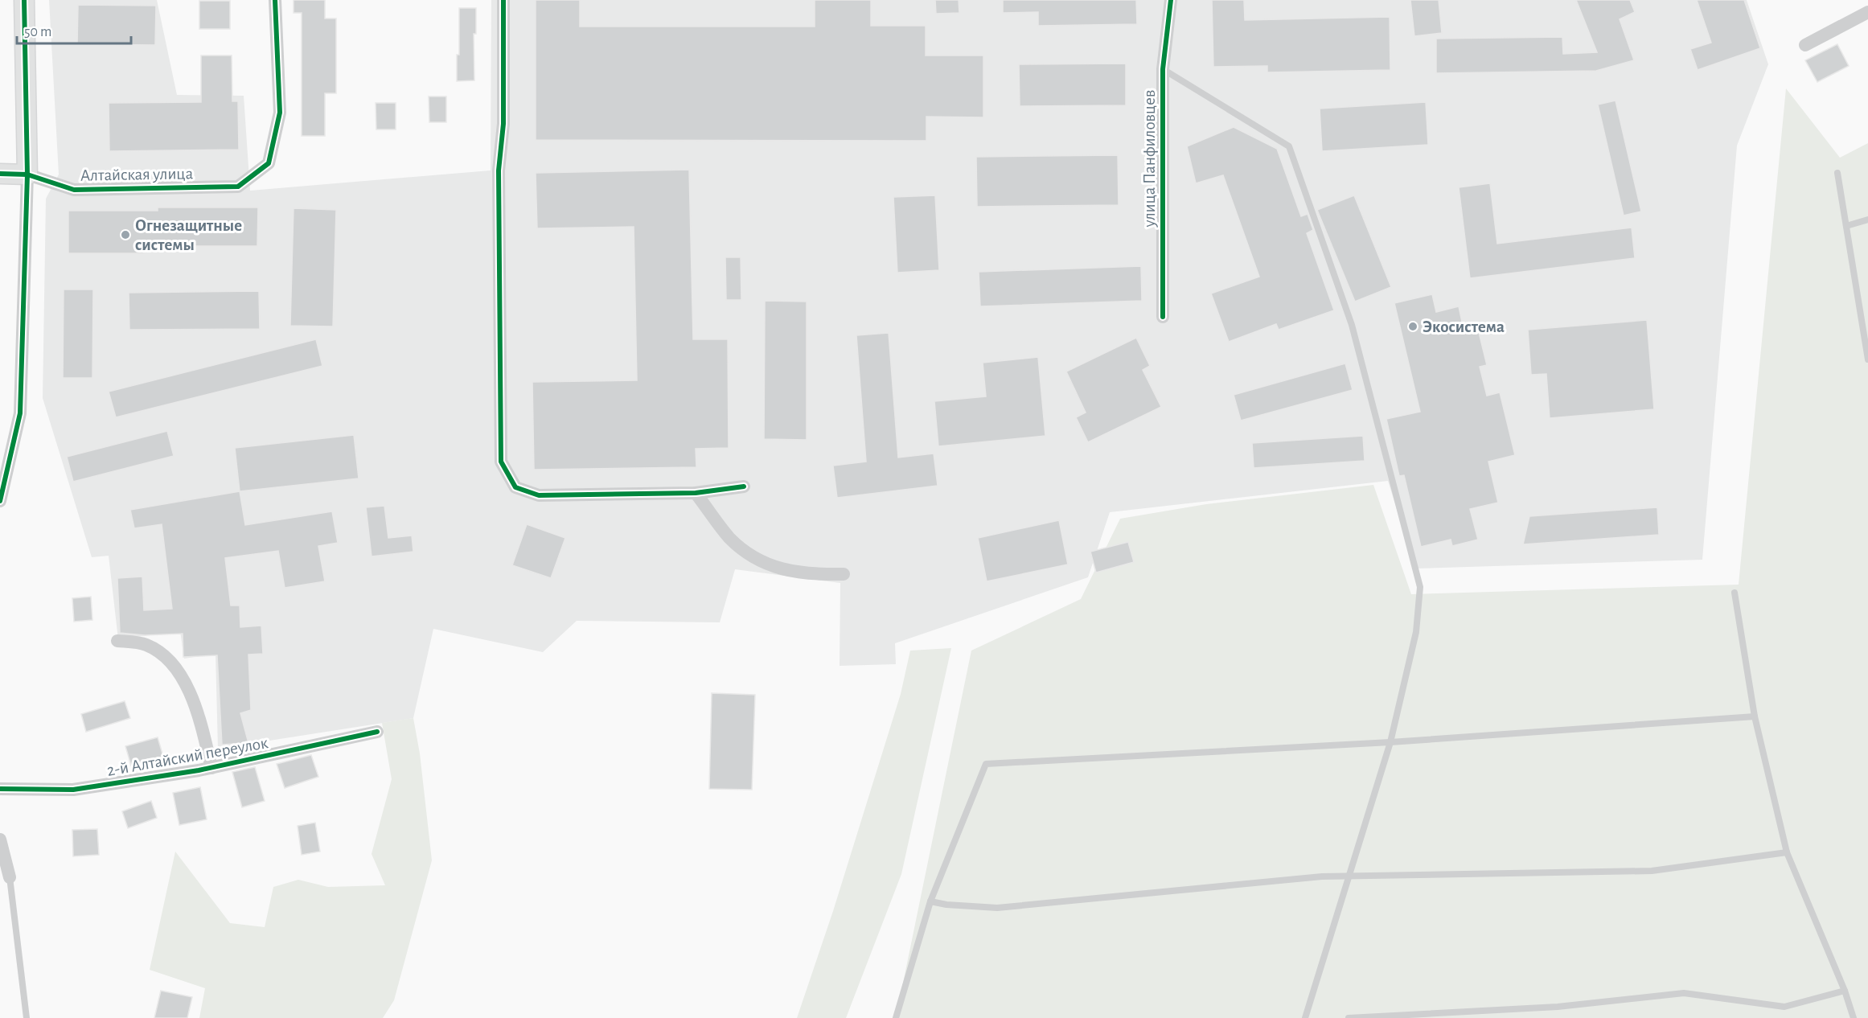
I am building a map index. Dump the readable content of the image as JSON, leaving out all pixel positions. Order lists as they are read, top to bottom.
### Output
{
  "streets": {
    "street": ["улица Панфиловцев", "Алтайская улица", "2-й Алтайский переулок"]
  },
  "places": ["Огнезащитные системы", "Экосистема"],
  "scale_bar": "50 m"
}
